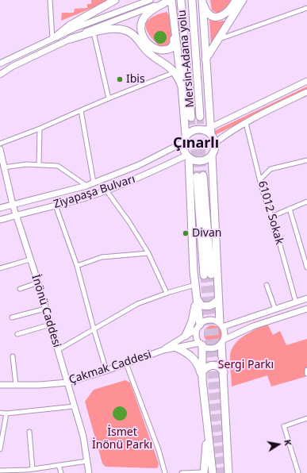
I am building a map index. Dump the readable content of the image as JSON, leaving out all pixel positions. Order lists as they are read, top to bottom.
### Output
{
  "streets": {
    "highway": ["Mersin-Adana yolu"],
    "main road": ["Ziyapaşa Bulvarı", "İnönü Caddesi", "Çakmak Caddesi"],
    "street": ["61012 Sokak"]
  },
  "crossings": [
    ["Ziyapaşa Bulvarı", "İnönü Caddesi"],
    ["İnönü Caddesi", "Çakmak Caddesi"]
  ],
  "districts": ["Çınarlı"],
  "parks": ["Sergi Parkı", "İsmet İnönü Parkı"],
  "places": ["Ibis", "Divan"],
  "north": "right"
}
